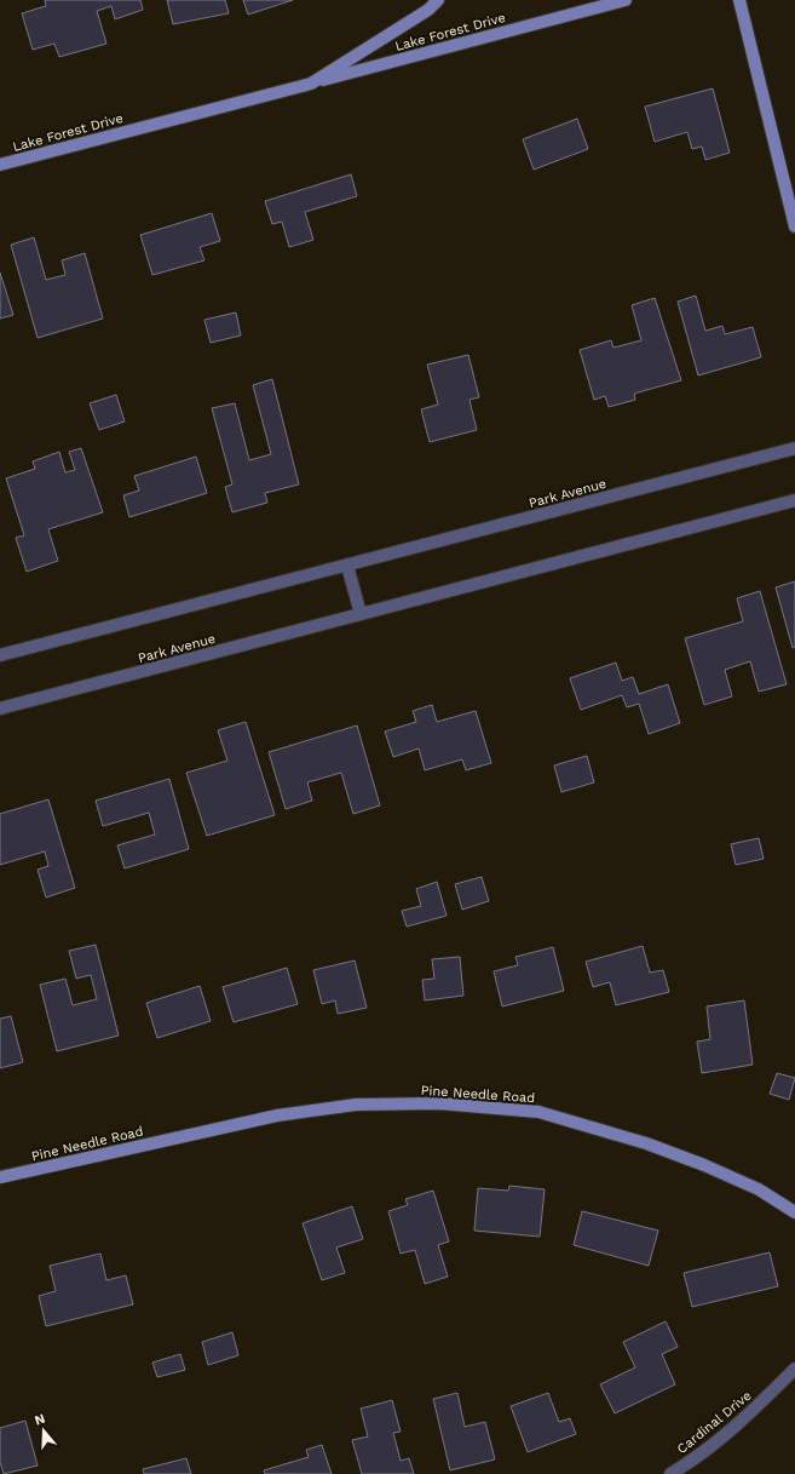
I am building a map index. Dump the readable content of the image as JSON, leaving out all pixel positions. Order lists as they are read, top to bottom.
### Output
{
  "streets": {
    "street": [
      "Lake Forest Drive",
      "Park Avenue",
      "Pine Needle Road",
      "Cardinal Drive"
    ]
  },
  "north": "top"
}
